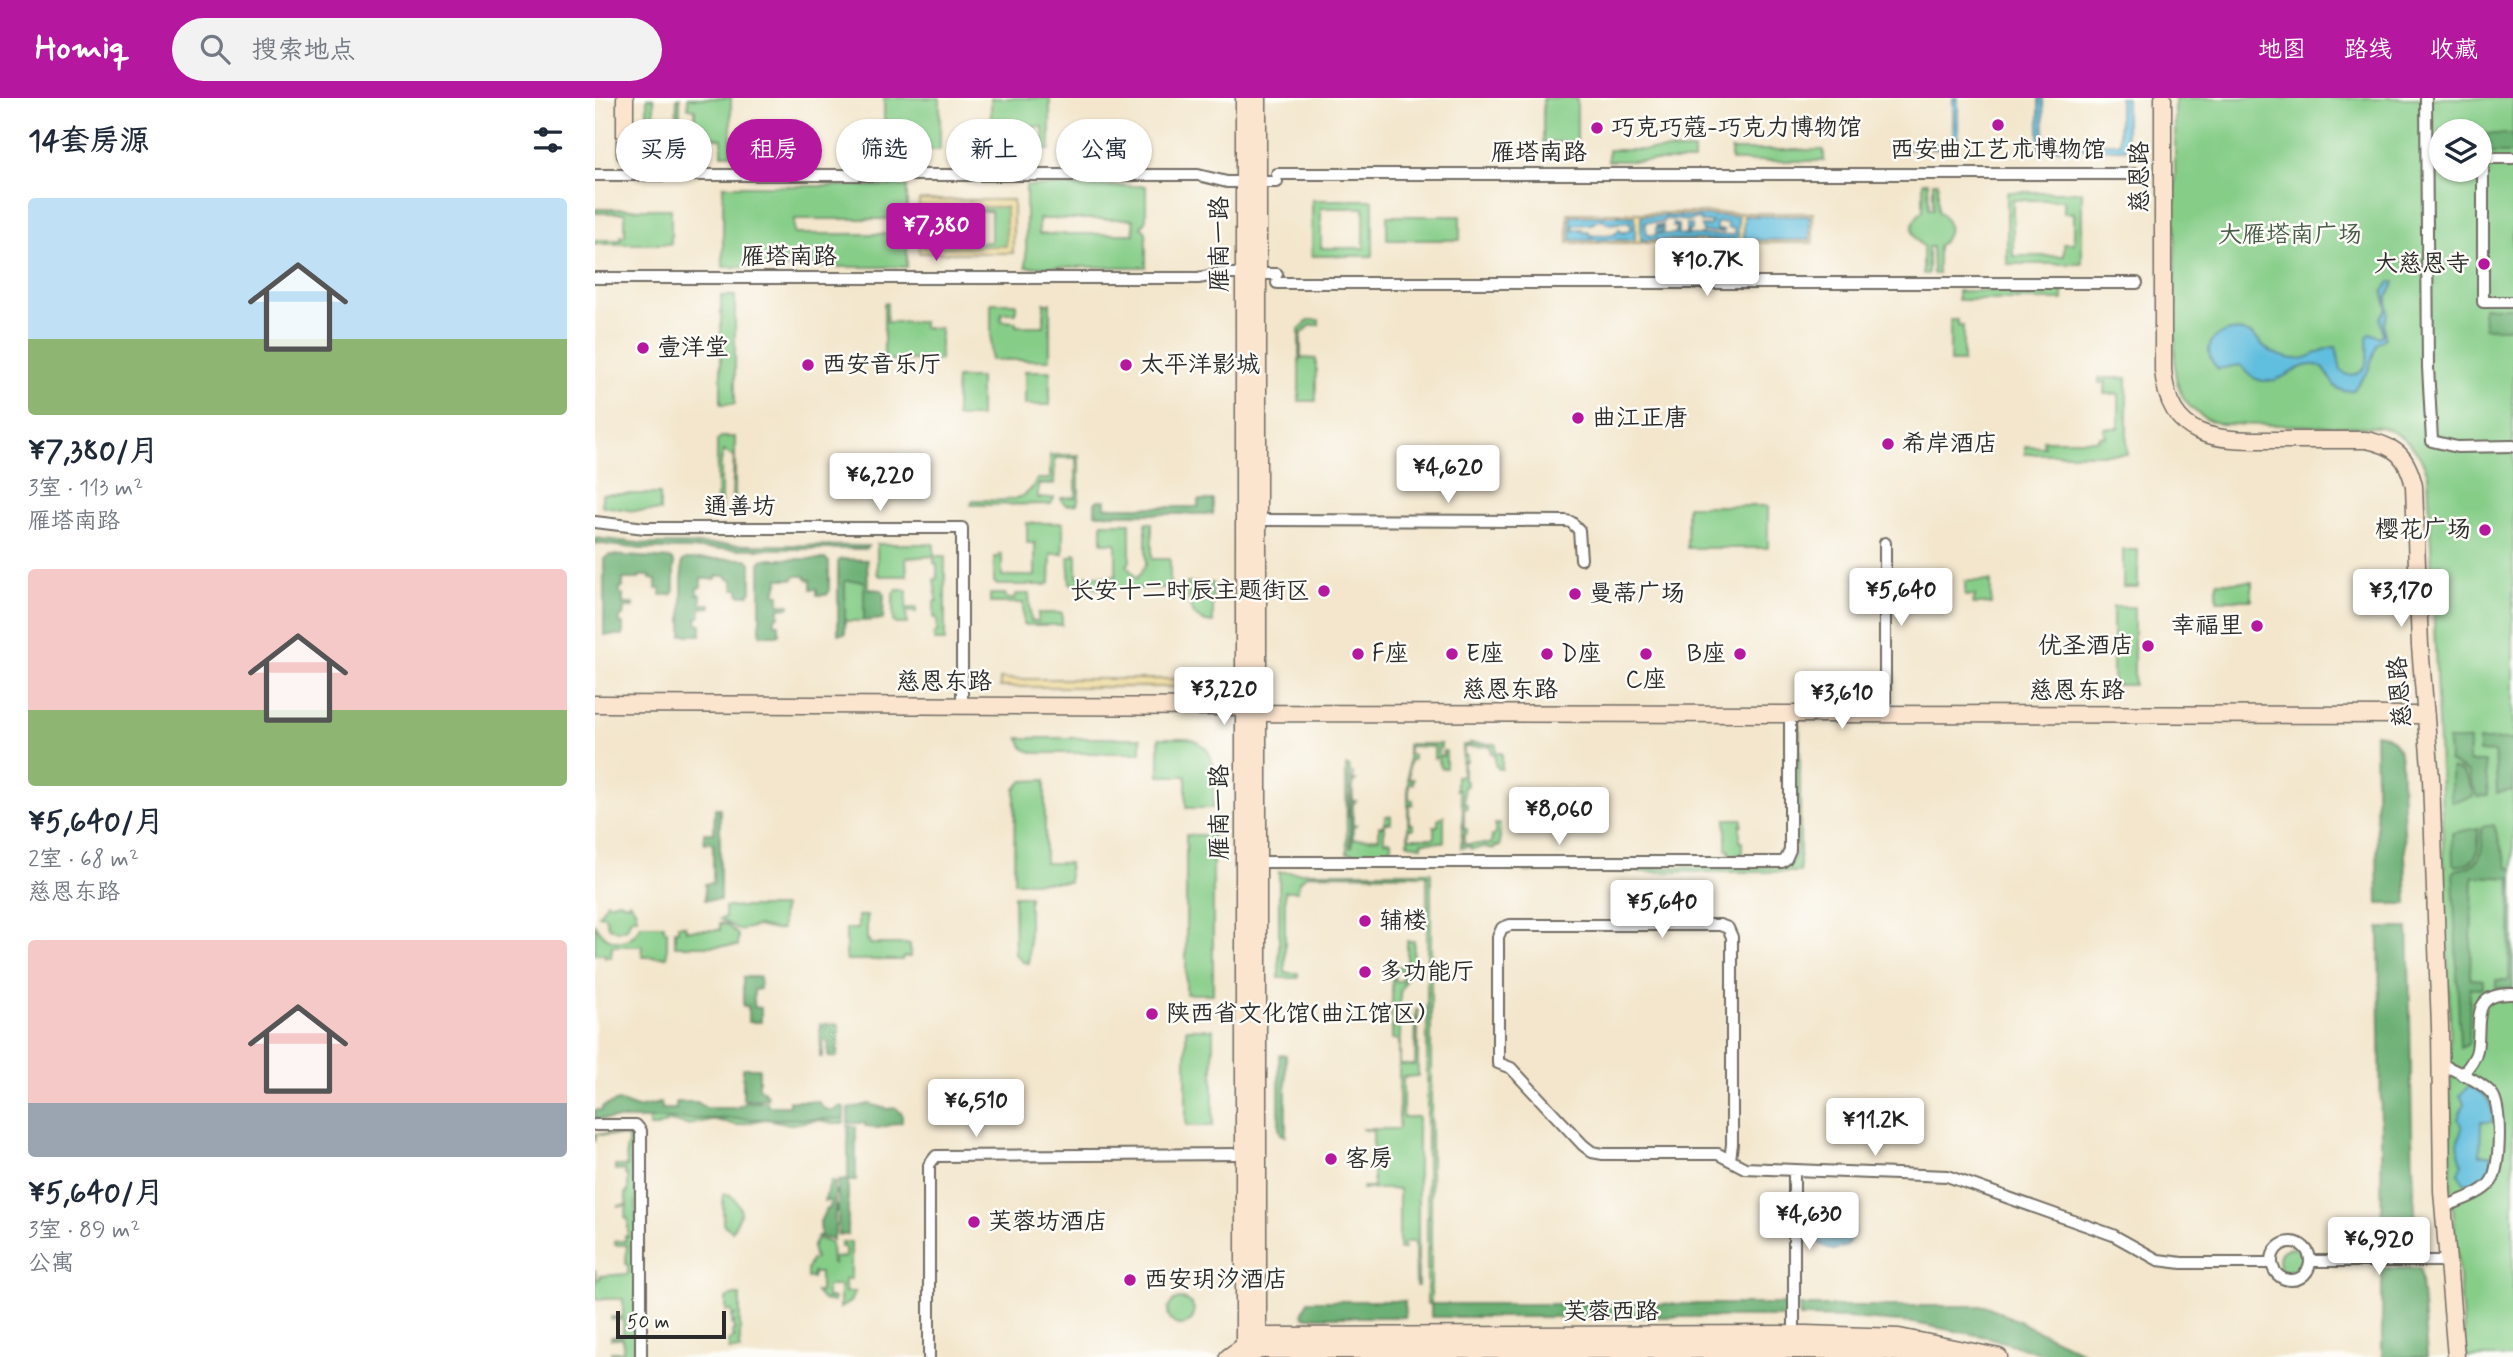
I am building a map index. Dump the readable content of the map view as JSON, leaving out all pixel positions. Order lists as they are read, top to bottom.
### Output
{
  "streets": {
    "main road": [
      "慈恩路",
      "雁南一路",
      "慈恩东路",
      "芙蓉西路"
    ],
    "street": ["雁塔南路", "通善坊"]
  },
  "crossings": [
    ["雁塔南路", "雁南一路"],
    ["慈恩路", "慈恩东路"],
    ["雁南一路", "慈恩东路"],
    ["雁南一路", "芙蓉西路"],
    ["通善坊", "慈恩东路"]
  ],
  "parks": ["大雁塔南广场"],
  "places": [
    "西安曲江艺术博物馆",
    "巧克巧蔻-巧克力博物馆",
    "大慈恩寺",
    "壹洋堂",
    "西安音乐厅",
    "太平洋影城",
    "曲江正唐",
    "希岸酒店",
    "樱花广场",
    "长安十二时辰主题街区",
    "曼蒂广场",
    "幸福里",
    "优圣酒店",
    "F座",
    "E座",
    "D座",
    "C座",
    "B座",
    "辅楼",
    "多功能厅",
    "陕西省文化馆(曲江馆区)",
    "客房",
    "芙蓉坊酒店",
    "西安玥汐酒店"
  ],
  "scale_bar": "50 m",
  "page": {
    "header": "Homiq",
    "search": "搜索地点",
    "nav": ["地图", "路线", "收藏"],
    "heading": "14套房源",
    "chip": [
      "买房",
      "租房",
      "筛选",
      "新上",
      "公寓"
    ],
    "list": [
      {
        "name": "¥7,380/月",
        "note": "3室 · 113 m² · 雁塔南路"
      },
      {
        "name": "¥5,640/月",
        "note": "2室 · 68 m² · 慈恩东路"
      },
      {
        "name": "¥5,640/月",
        "note": "3室 · 89 m² · 公寓"
      }
    ],
    "price": [
      "¥7,380",
      "¥10.7K",
      "¥4,620",
      "¥6,220",
      "¥5,640",
      "¥3,170",
      "¥3,220",
      "¥3,610",
      "¥8,060",
      "¥5,640",
      "¥6,510",
      "¥11.2K",
      "¥4,630",
      "¥6,920"
    ],
    "scale": "50 m"
  }
}
